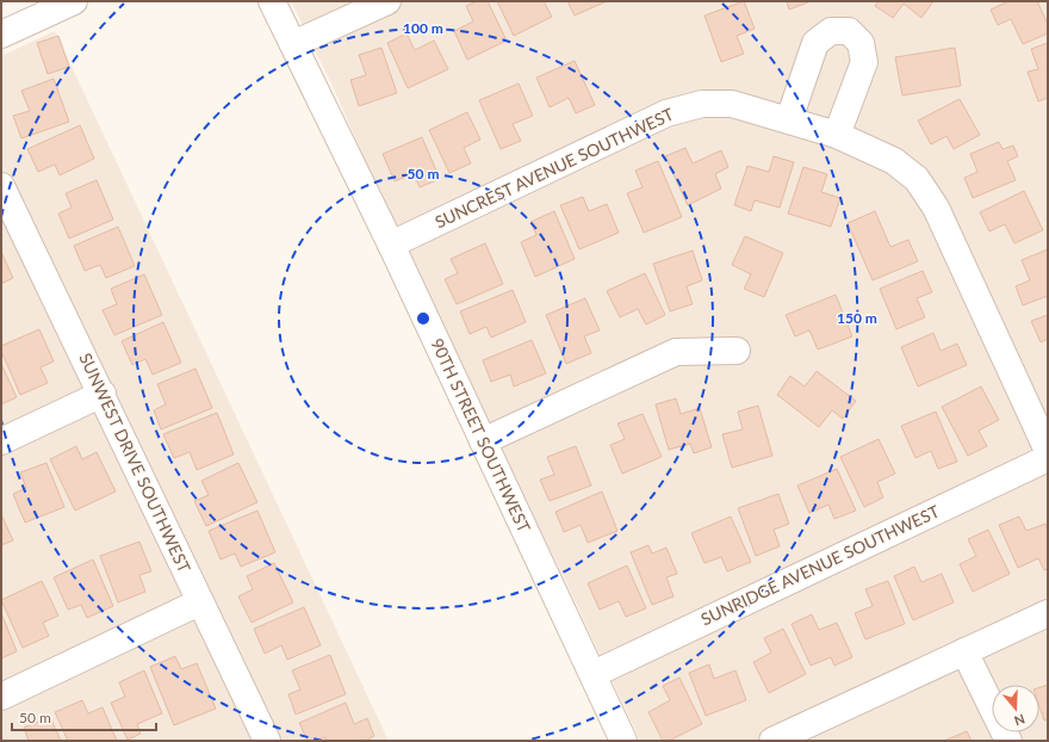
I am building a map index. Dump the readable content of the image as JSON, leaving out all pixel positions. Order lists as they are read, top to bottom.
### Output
{
  "streets": {
    "street": [
      "SUNCREST AVENUE SOUTHWEST",
      "90TH STREET SOUTHWEST",
      "SUNWEST DRIVE SOUTHWEST",
      "SUNRIDGE AVENUE SOUTHWEST"
    ]
  },
  "crossings": [
    ["SUNCREST AVENUE SOUTHWEST", "90TH STREET SOUTHWEST"],
    ["90TH STREET SOUTHWEST", "SUNRIDGE AVENUE SOUTHWEST"]
  ],
  "scale_bar": "50 m",
  "north": "bottom",
  "rings": ["100 m", "50 m", "150 m"]
}
